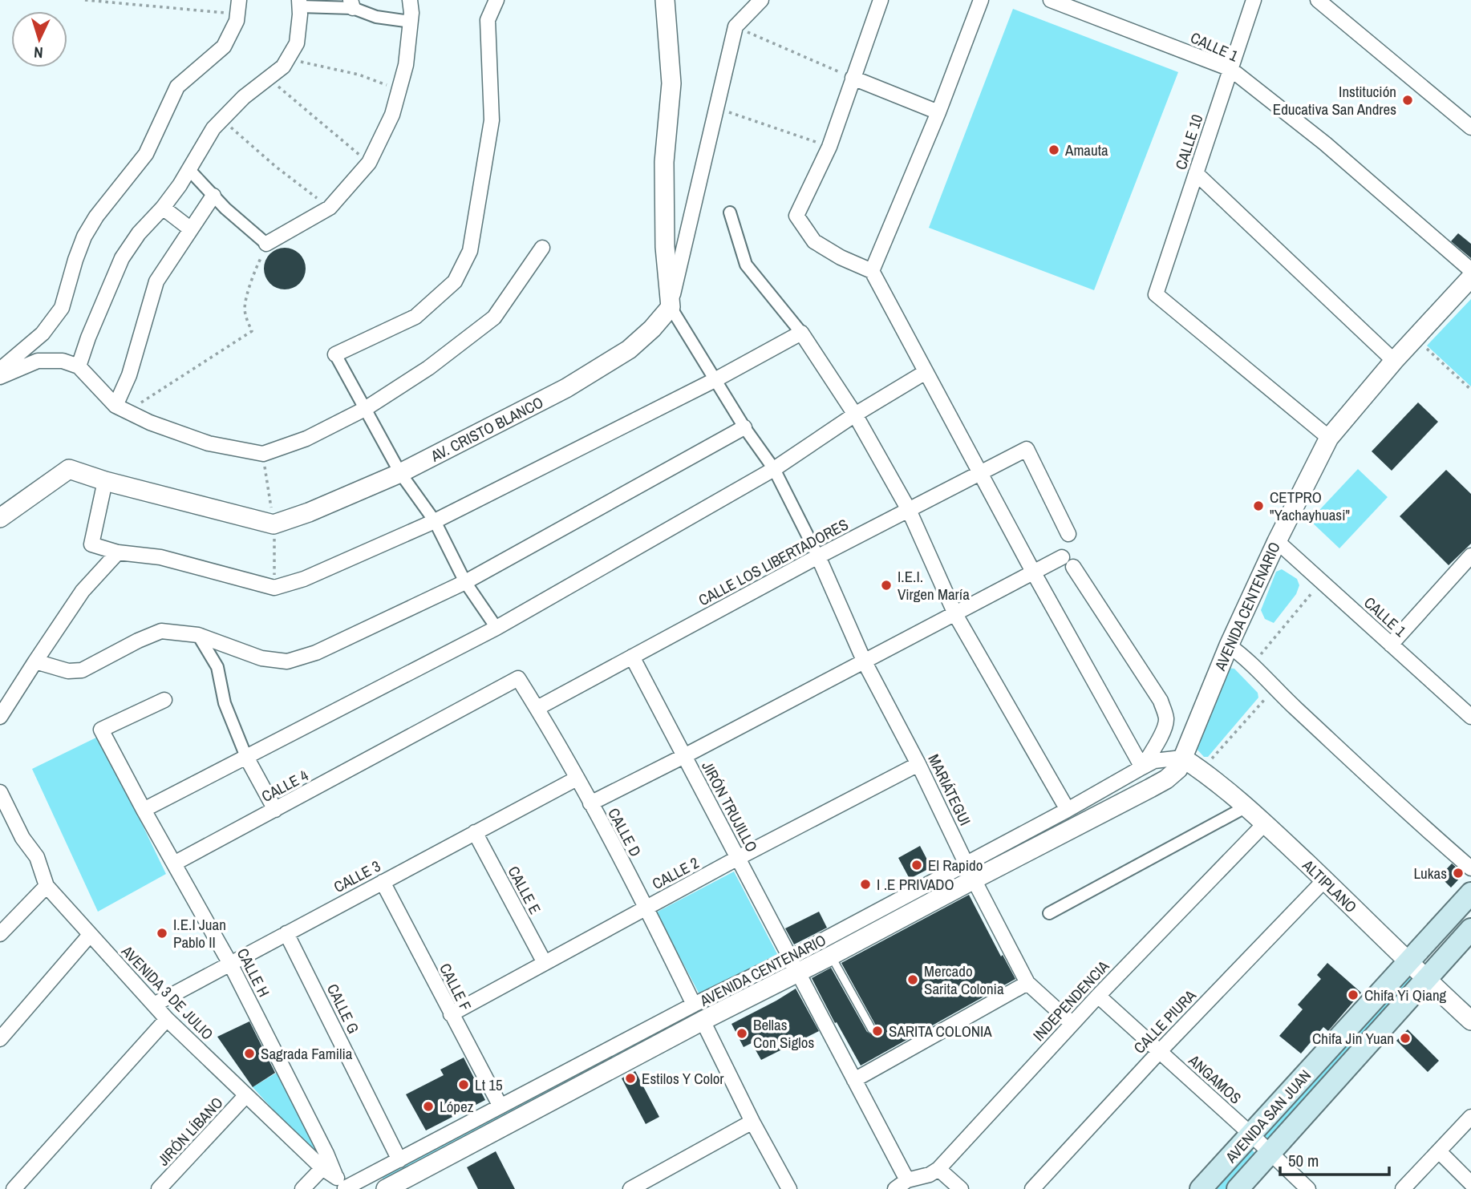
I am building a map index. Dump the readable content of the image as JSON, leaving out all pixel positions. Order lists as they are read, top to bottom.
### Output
{
  "streets": {
    "main road": ["AVENIDA SAN JUAN"],
    "street": [
      "CALLE 1",
      "CALLE 10",
      "AV. CRISTO BLANCO",
      "CALLE LOS LIBERTADORES",
      "AVENIDA CENTENARIO",
      "CALLE 4",
      "MARIÁTEGUI",
      "JIRÓN TRUJILLO",
      "CALLE D",
      "CALLE 2",
      "CALLE 3",
      "ALTIPLANO",
      "CALLE E",
      "CALLE H",
      "CALLE F",
      "AVENIDA 3 DE JULIO",
      "INDEPENDENCIA",
      "CALLE G",
      "CALLE PIURA",
      "ANGAMOS",
      "JIRÓN LÍBANO"
    ]
  },
  "crossings": [
    ["CALLE 1", "CALLE 10"],
    ["CALLE 1", "AVENIDA CENTENARIO"],
    ["CALLE 10", "AVENIDA CENTENARIO"],
    ["CALLE LOS LIBERTADORES", "CALLE 4"],
    ["CALLE LOS LIBERTADORES", "MARIÁTEGUI"],
    ["CALLE LOS LIBERTADORES", "JIRÓN TRUJILLO"],
    ["CALLE LOS LIBERTADORES", "CALLE D"],
    ["AVENIDA CENTENARIO", "MARIÁTEGUI"],
    ["AVENIDA CENTENARIO", "JIRÓN TRUJILLO"],
    ["AVENIDA CENTENARIO", "CALLE D"],
    ["AVENIDA CENTENARIO", "ALTIPLANO"],
    ["AVENIDA CENTENARIO", "CALLE F"],
    ["AVENIDA CENTENARIO", "AVENIDA 3 DE JULIO"],
    ["AVENIDA CENTENARIO", "CALLE G"],
    ["CALLE 4", "CALLE D"],
    ["CALLE 4", "CALLE H"],
    ["MARIÁTEGUI", "CALLE 2"],
    ["MARIÁTEGUI", "INDEPENDENCIA"],
    ["JIRÓN TRUJILLO", "CALLE 2"],
    ["JIRÓN TRUJILLO", "INDEPENDENCIA"],
    ["CALLE D", "CALLE 2"],
    ["CALLE D", "CALLE 3"],
    ["CALLE 2", "CALLE E"],
    ["CALLE 2", "CALLE F"],
    ["CALLE 3", "CALLE E"],
    ["CALLE 3", "CALLE H"],
    ["CALLE 3", "CALLE F"],
    ["CALLE 3", "AVENIDA 3 DE JULIO"],
    ["CALLE 3", "CALLE G"],
    ["ALTIPLANO", "INDEPENDENCIA"],
    ["ALTIPLANO", "CALLE PIURA"],
    ["ALTIPLANO", "AVENIDA SAN JUAN"],
    ["CALLE H", "AVENIDA 3 DE JULIO"],
    ["AVENIDA 3 DE JULIO", "JIRÓN LÍBANO"],
    ["INDEPENDENCIA", "ANGAMOS"],
    ["CALLE PIURA", "ANGAMOS"],
    ["ANGAMOS", "AVENIDA SAN JUAN"]
  ],
  "places": [
    "Institución Educativa San Andres",
    "Amauta",
    "CETPRO \"Yachayhuasi\"",
    "I.E.I. Virgen María",
    "El Rapido",
    "Lukas",
    "I .E PRIVADO",
    "I.E.I Juan Pablo II",
    "Mercado Sarita Colonia",
    "Chifa Yi Qiang",
    "SARITA COLONIA",
    "Bellas Con Siglos",
    "Chifa Jin Yuan",
    "Sagrada Familia",
    "Estilos Y Color",
    "Lt 15",
    "López"
  ],
  "scale_bar": "50 m",
  "north": "bottom"
}
